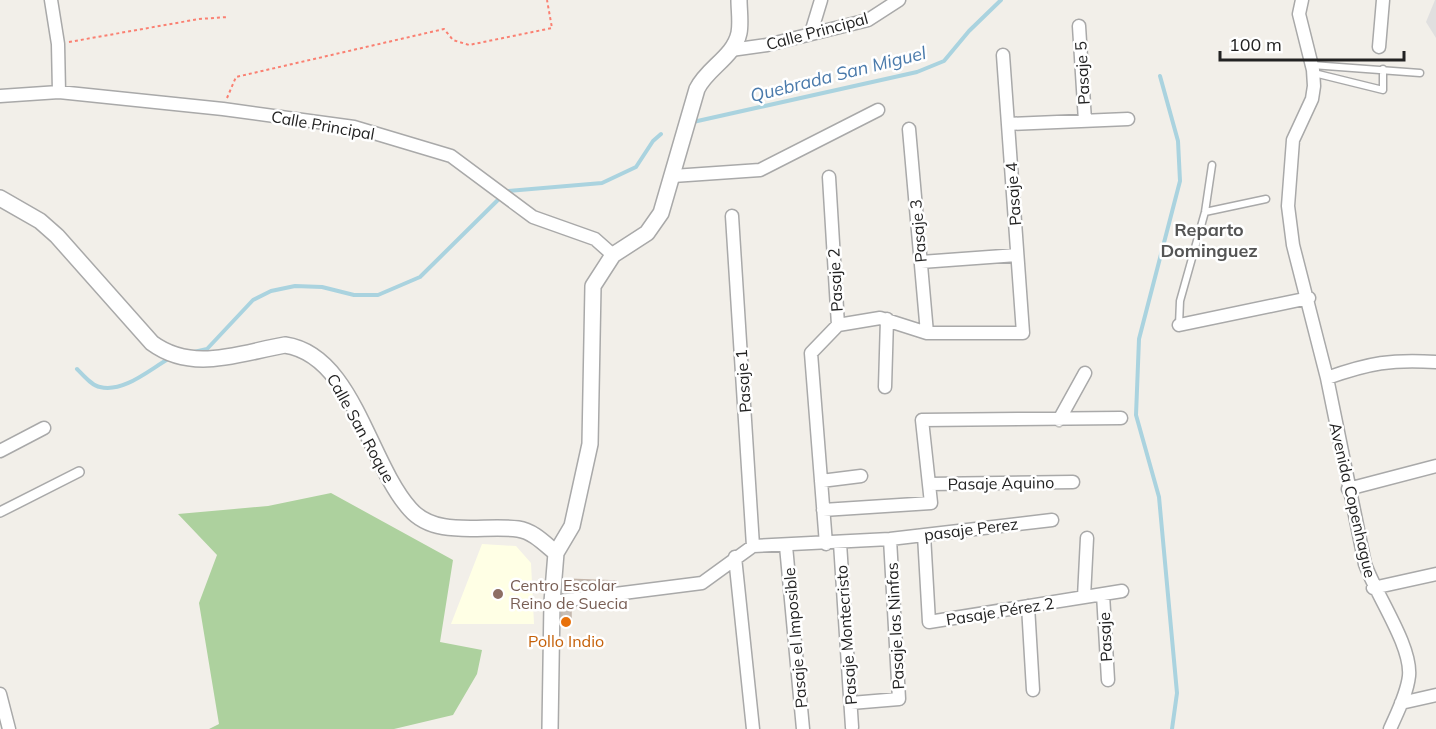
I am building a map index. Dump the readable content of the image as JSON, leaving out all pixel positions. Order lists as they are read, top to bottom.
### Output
{
  "streets": {
    "street": [
      "Calle Principal",
      "Pasaje 5",
      "Pasaje 4",
      "Pasaje 3",
      "Pasaje 2",
      "Pasaje 1",
      "Calle San Roque",
      "Pasaje Aquino",
      "Avenida Copenhague",
      "pasaje Perez",
      "Pasaje Pérez 2",
      "Pasaje las Ninfas",
      "Pasaje Montecristo",
      "Pasaje",
      "Pasaje el Imposible"
    ]
  },
  "crossings": [
    ["Pasaje 4", "Pasaje 3"],
    ["Pasaje 2", "pasaje Perez"],
    ["Pasaje 1", "pasaje Perez"],
    ["pasaje Perez", "Pasaje Pérez 2"],
    ["pasaje Perez", "Pasaje las Ninfas"],
    ["pasaje Perez", "Pasaje Montecristo"],
    ["pasaje Perez", "Pasaje el Imposible"],
    ["Pasaje Pérez 2", "Pasaje"],
    ["Pasaje las Ninfas", "Pasaje Montecristo"]
  ],
  "districts": ["Reparto Dominguez"],
  "water": ["Quebrada San Miguel"],
  "places": ["Centro Escolar Reino de Suecia", "Pollo Indio"],
  "scale_bar": "100 m"
}
